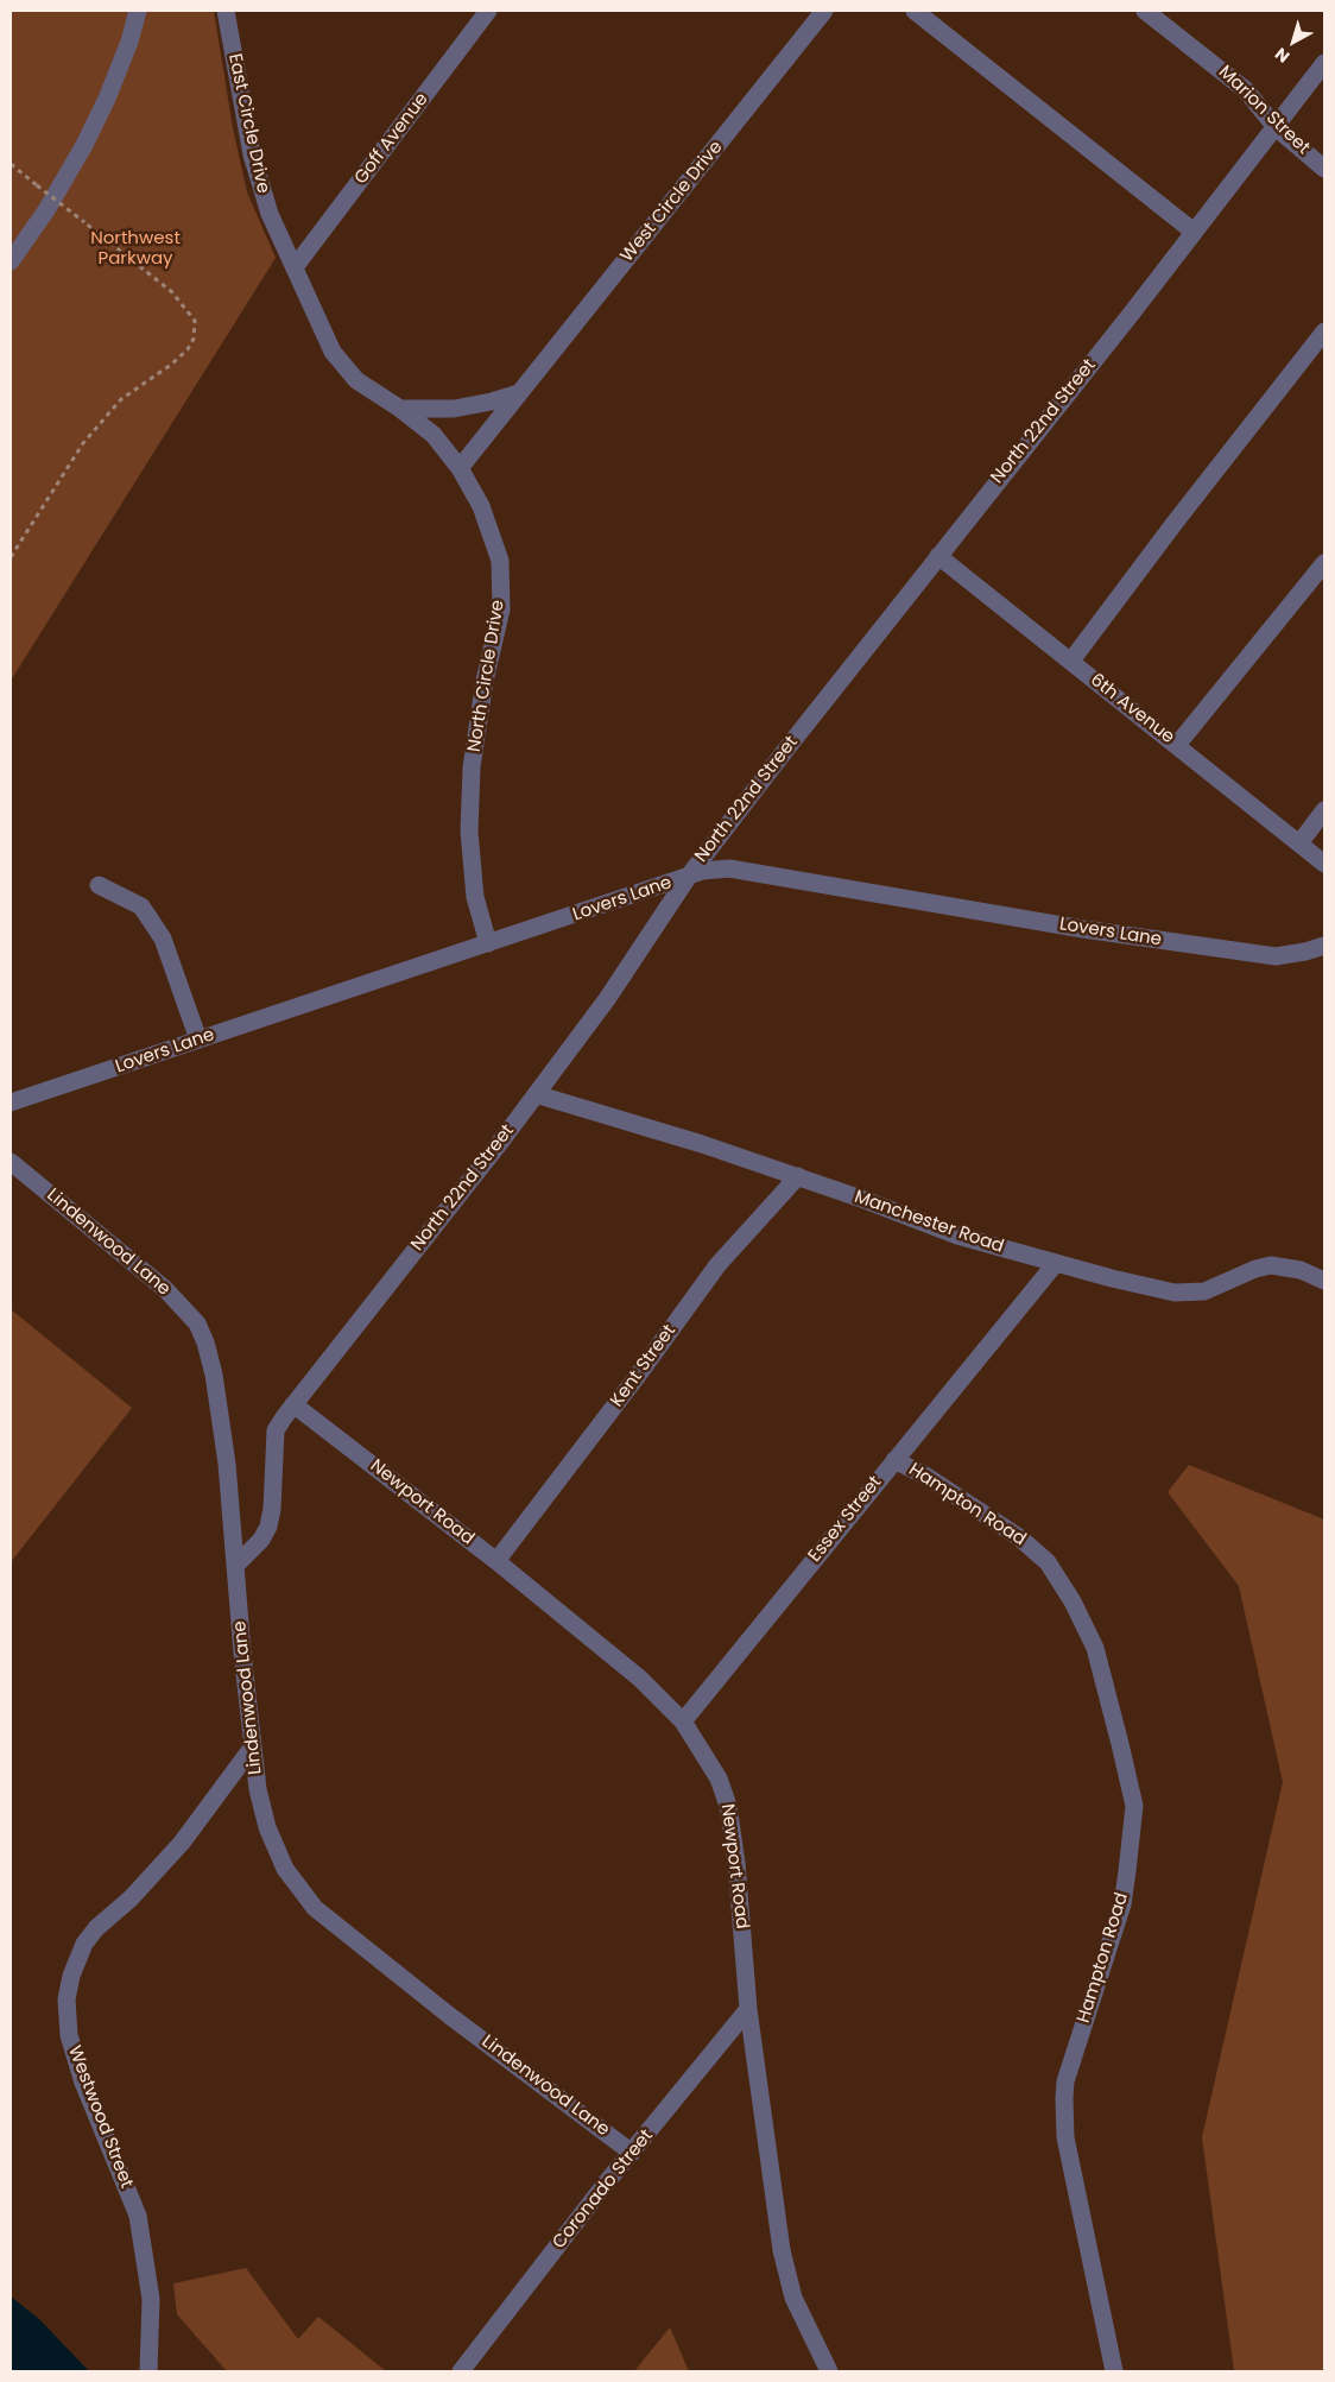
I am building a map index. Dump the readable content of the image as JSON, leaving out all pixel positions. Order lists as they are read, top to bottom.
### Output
{
  "streets": {
    "street": [
      "Marion Street",
      "East Circle Drive",
      "Goff Avenue",
      "West Circle Drive",
      "North 22nd Street",
      "North Circle Drive",
      "6th Avenue",
      "Lovers Lane",
      "Manchester Road",
      "Lindenwood Lane",
      "Kent Street",
      "Newport Road",
      "Hampton Road",
      "Essex Street",
      "Westwood Street",
      "Coronado Street"
    ]
  },
  "crossings": [
    ["Marion Street", "North 22nd Street"],
    ["East Circle Drive", "Goff Avenue"],
    ["East Circle Drive", "North Circle Drive"],
    ["Goff Avenue", "North Circle Drive"],
    ["West Circle Drive", "North Circle Drive"],
    ["North 22nd Street", "6th Avenue"],
    ["North 22nd Street", "Lovers Lane"],
    ["North 22nd Street", "Manchester Road"],
    ["North 22nd Street", "Lindenwood Lane"],
    ["North 22nd Street", "Newport Road"],
    ["North Circle Drive", "Lovers Lane"],
    ["Manchester Road", "Kent Street"],
    ["Manchester Road", "Essex Street"],
    ["Lindenwood Lane", "Westwood Street"],
    ["Lindenwood Lane", "Coronado Street"],
    ["Kent Street", "Newport Road"],
    ["Newport Road", "Essex Street"],
    ["Newport Road", "Coronado Street"],
    ["Hampton Road", "Essex Street"]
  ],
  "parks": ["Northwest Parkway"],
  "north": "bottom left"
}
